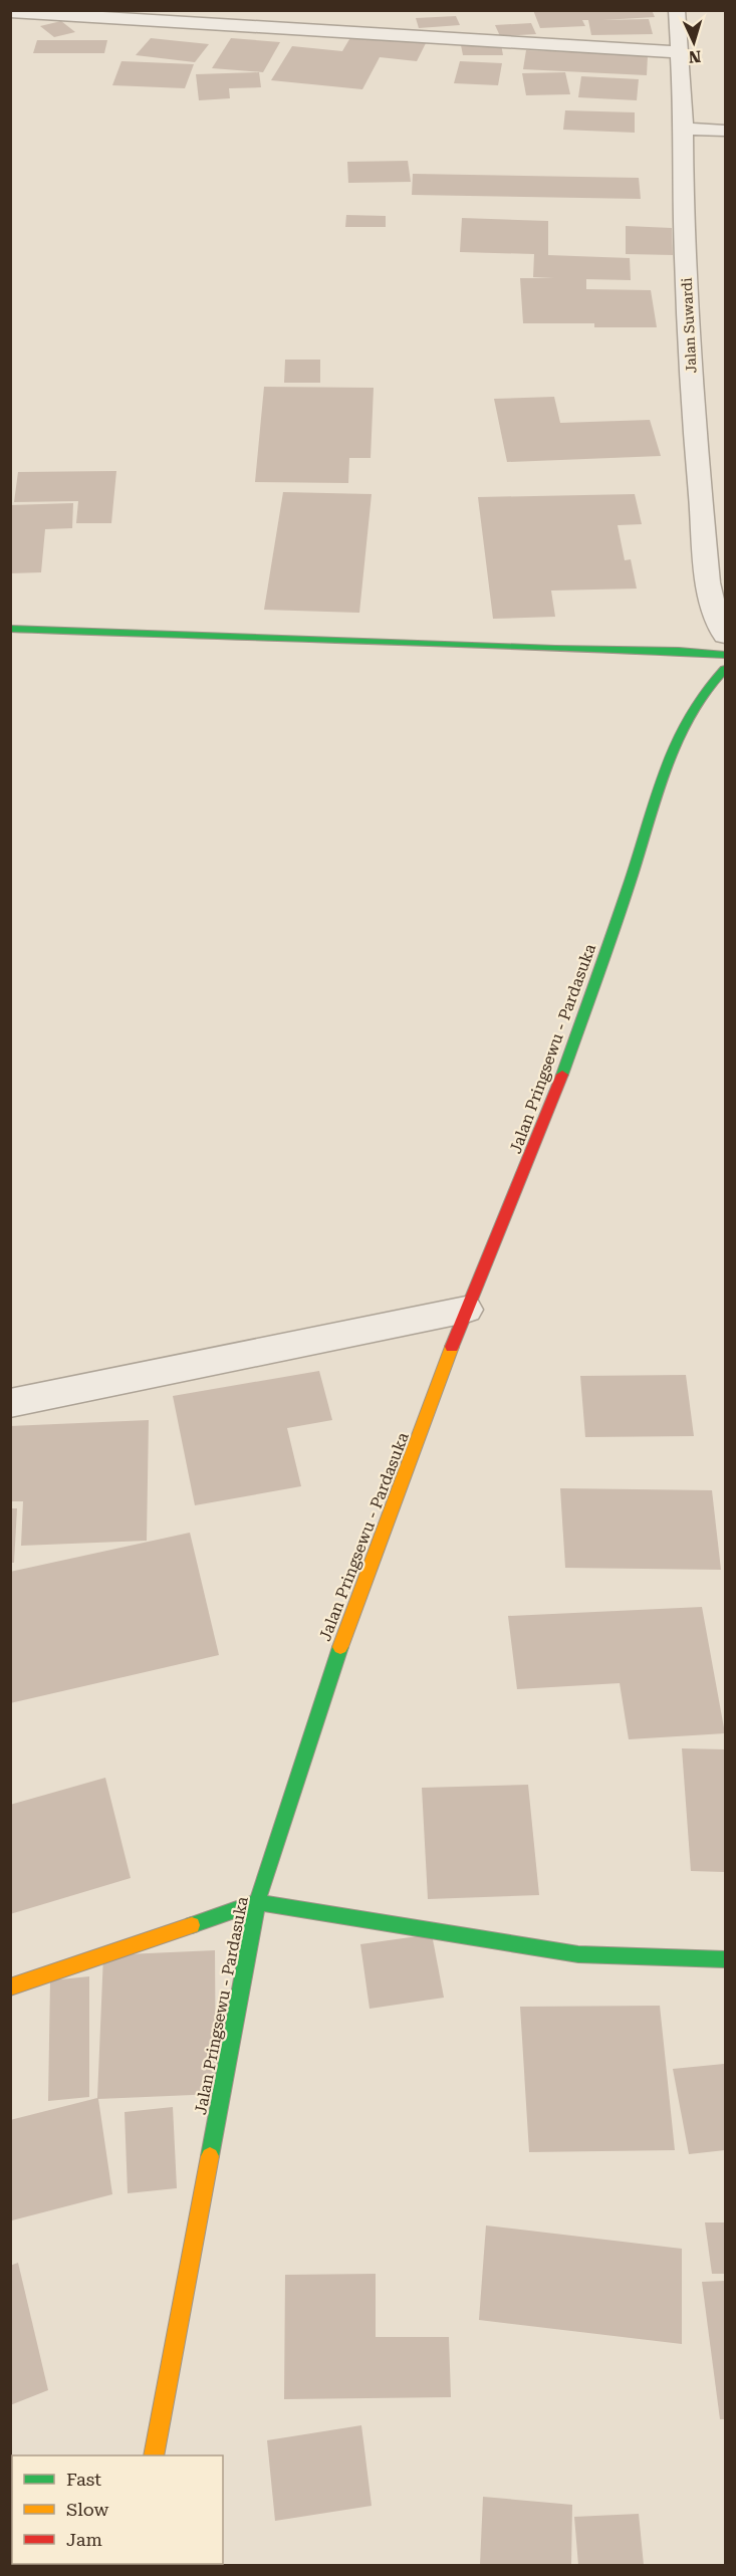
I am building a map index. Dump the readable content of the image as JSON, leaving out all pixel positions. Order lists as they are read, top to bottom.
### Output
{
  "streets": {
    "main road": ["Jalan Pringsewu - Pardasuka"],
    "street": ["Jalan Suwardi"]
  },
  "legend": ["Fast", "Slow", "Jam"],
  "north": "bottom"
}
